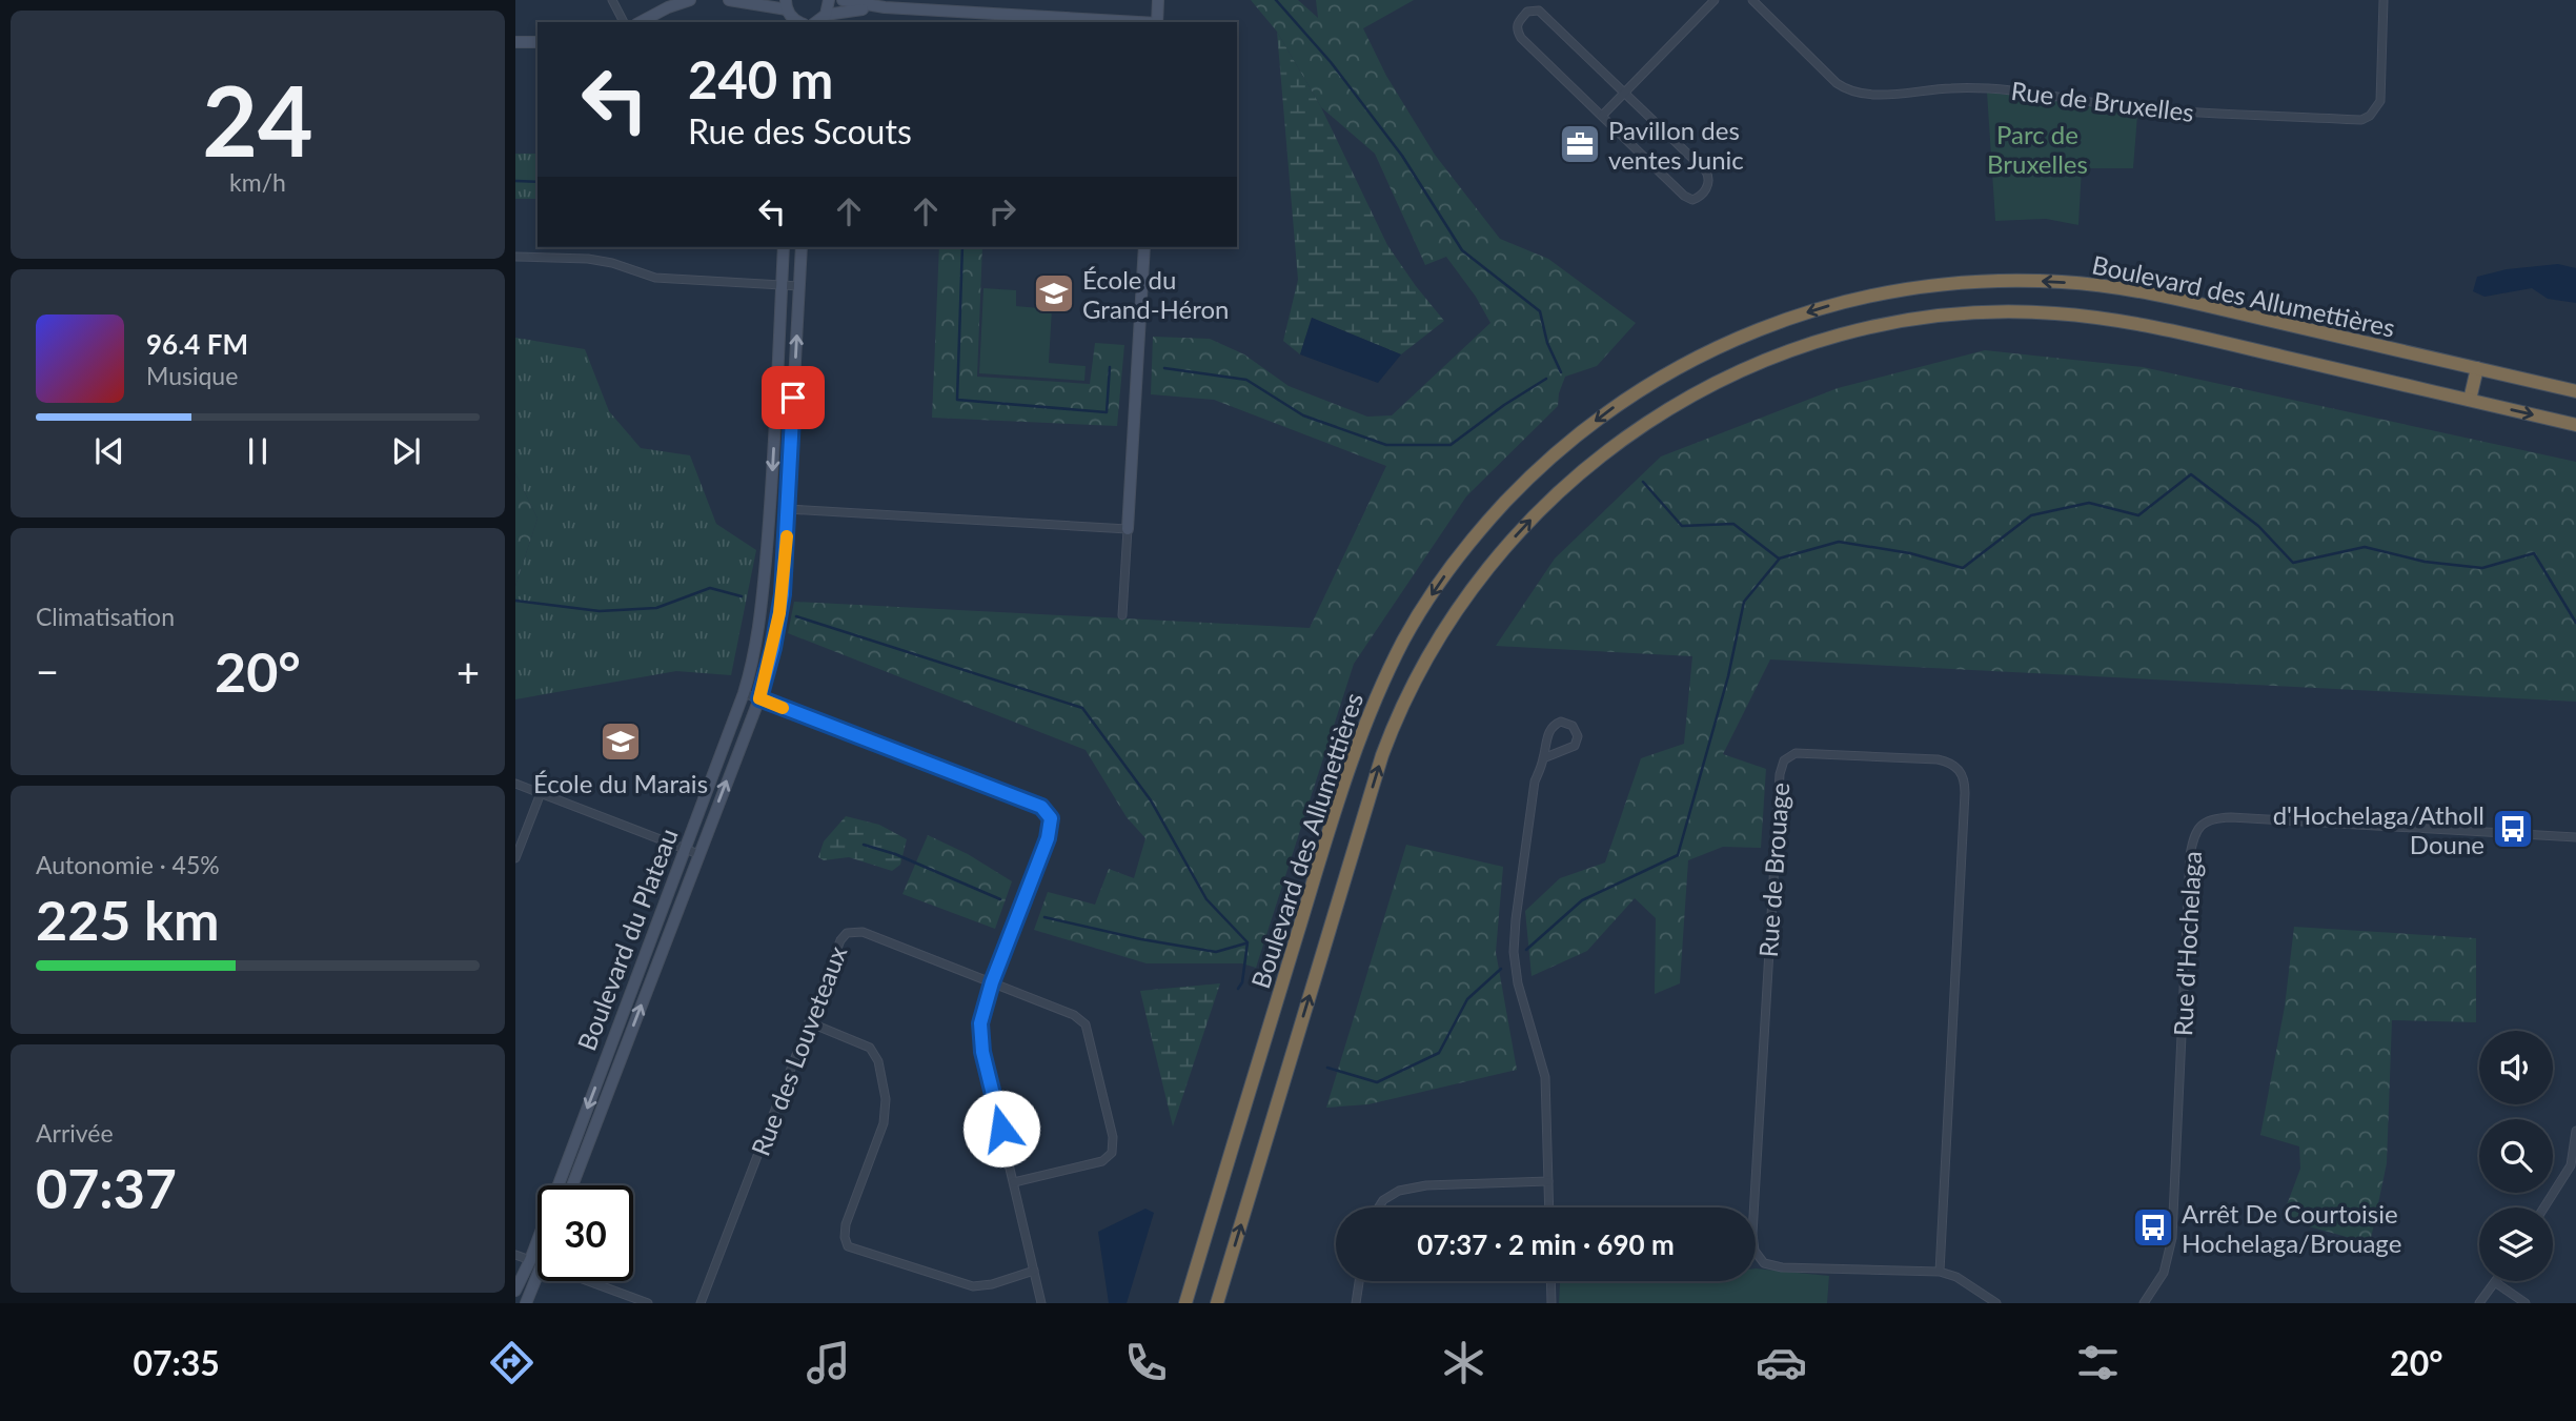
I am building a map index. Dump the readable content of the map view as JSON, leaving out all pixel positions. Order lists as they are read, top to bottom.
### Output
{
  "streets": {
    "highway": ["Boulevard des Allumettières"],
    "main road": ["Boulevard du Plateau"],
    "street": [
      "Rue de Bruxelles",
      "Rue de Brouage",
      "Rue d'Hochelaga",
      "Rue des Louveteaux"
    ]
  },
  "parks": ["Parc de Bruxelles"],
  "places": {
    "office": ["Pavillon des ventes Junic"],
    "school or university": ["École du Grand-Héron", "École du Marais"],
    "bus stop": ["d'Hochelaga/Atholl Doune", "Arrêt De Courtoisie Hochelaga/Brouage"]
  },
  "page": {
    "tile": [
      ["24", "km/h"],
      "Climatisation",
      ["Autonomie · 45%", "225 km"],
      ["Arrivée", "07:37"]
    ],
    "turn": ["240 m", "Rue des Scouts"],
    "song": ["96.4 FM", "Musique"],
    "heat": ["−", "20°", "+"],
    "limit": "30",
    "trip": "07:37 · 2 min · 690 m",
    "tabs": ["07:35", "20°"]
  }
}
